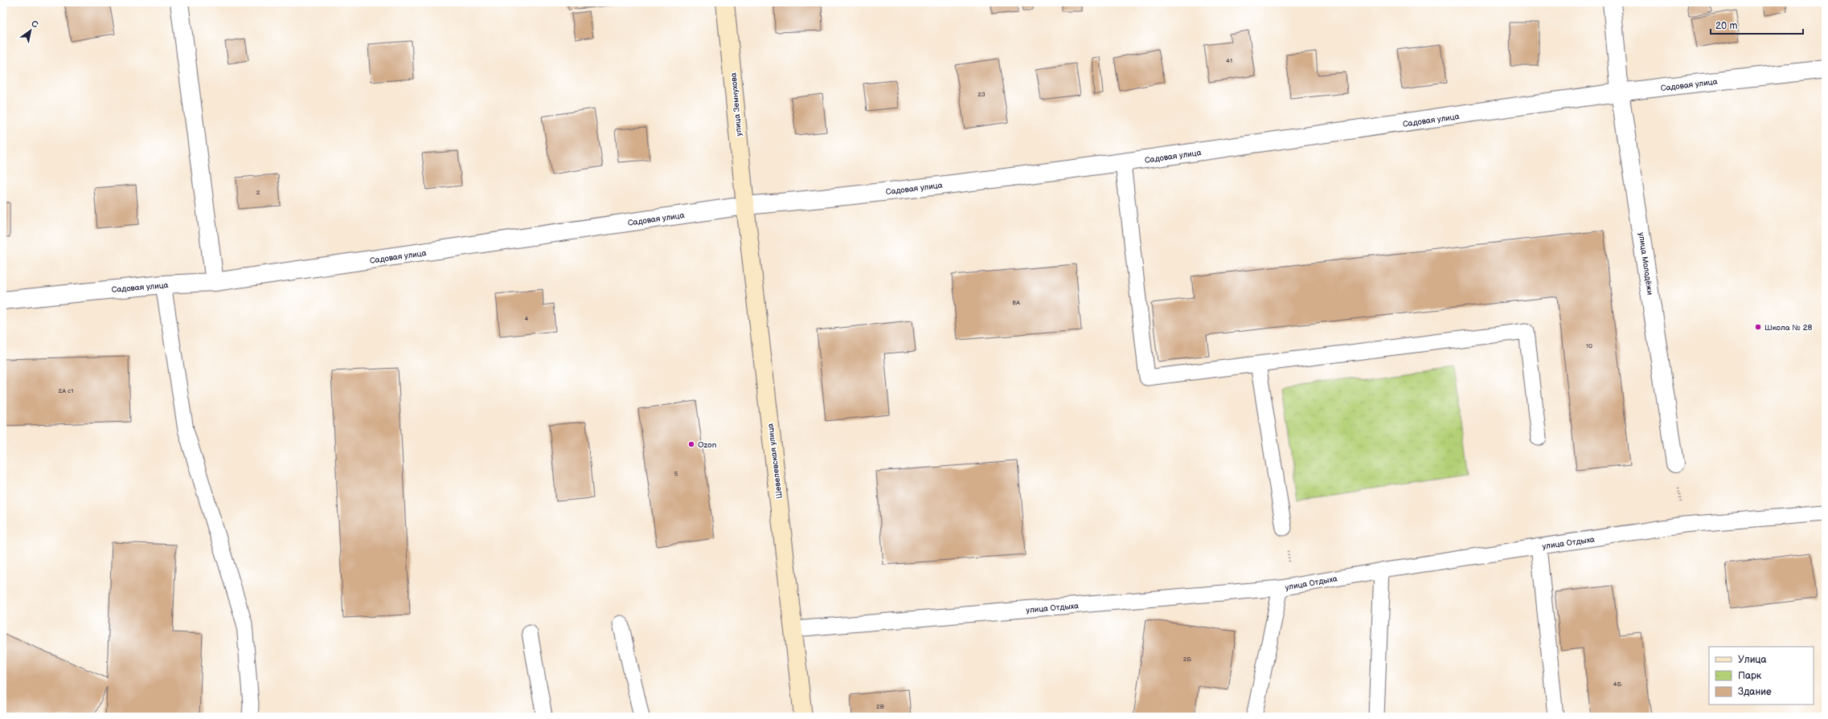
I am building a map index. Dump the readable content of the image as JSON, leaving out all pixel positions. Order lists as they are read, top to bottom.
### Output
{
  "streets": {
    "main road": ["улица Земнухова", "Шевелевская улица"],
    "street": ["Садовая улица", "улица Молодёжи"],
    "lane": ["улица Отдыха"]
  },
  "crossings": [
    ["Садовая улица", "улица Земнухова"],
    ["Садовая улица", "улица Молодёжи"],
    ["Садовая улица", "Шевелевская улица"],
    ["улица Земнухова", "Шевелевская улица"],
    ["Шевелевская улица", "улица Отдыха"]
  ],
  "places": ["Школа № 28", "Ozon"],
  "house_numbers": [
    "41",
    "23",
    "2",
    "8А",
    "4",
    "10",
    "2А с1",
    "5",
    "2Б",
    "4Б",
    "2В"
  ],
  "legend": ["Улица", "Парк", "Здание"],
  "scale_bar": "20 m",
  "north": "top right"
}
